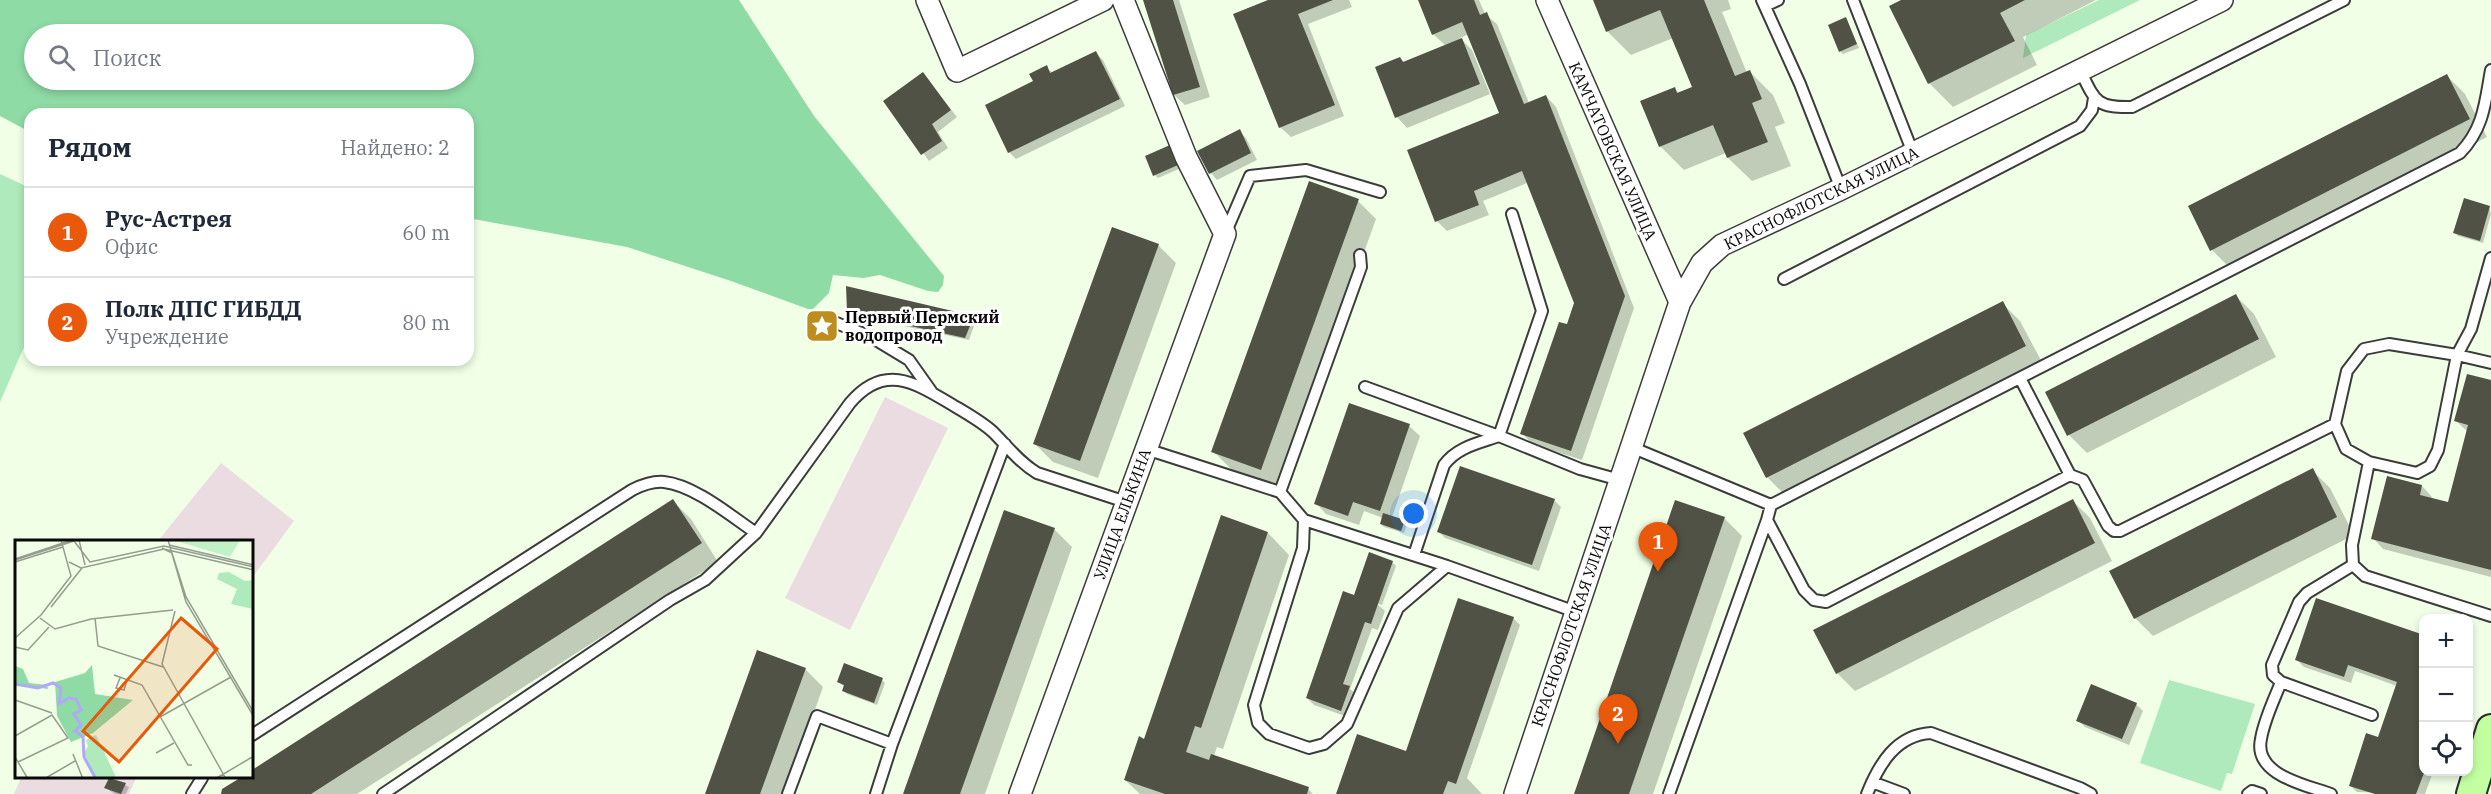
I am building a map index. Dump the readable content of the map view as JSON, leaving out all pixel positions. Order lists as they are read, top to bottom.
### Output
{
  "streets": {
    "street": ["КАМЧАТОВСКАЯ УЛИЦА", "КРАСНОФЛОТСКАЯ УЛИЦА", "УЛИЦА ЕЛЬКИНА"]
  },
  "crossings": [
    ["КАМЧАТОВСКАЯ УЛИЦА", "КРАСНОФЛОТСКАЯ УЛИЦА"]
  ],
  "places": {
    "place": ["Первый Пермский водопровод"]
  },
  "page": {
    "search": "Поиск",
    "heading": ["Рядом", "Найдено: 2"],
    "list": [
      {
        "mark": "1",
        "name": "Рус-Астрея",
        "note": "Офис",
        "value": "60 m"
      },
      {
        "mark": "2",
        "name": "Полк ДПС ГИБДД",
        "note": "Учреждение",
        "value": "80 m"
      }
    ],
    "pins": ["1", "2"],
    "map_buttons": ["+", "−"]
  }
}
